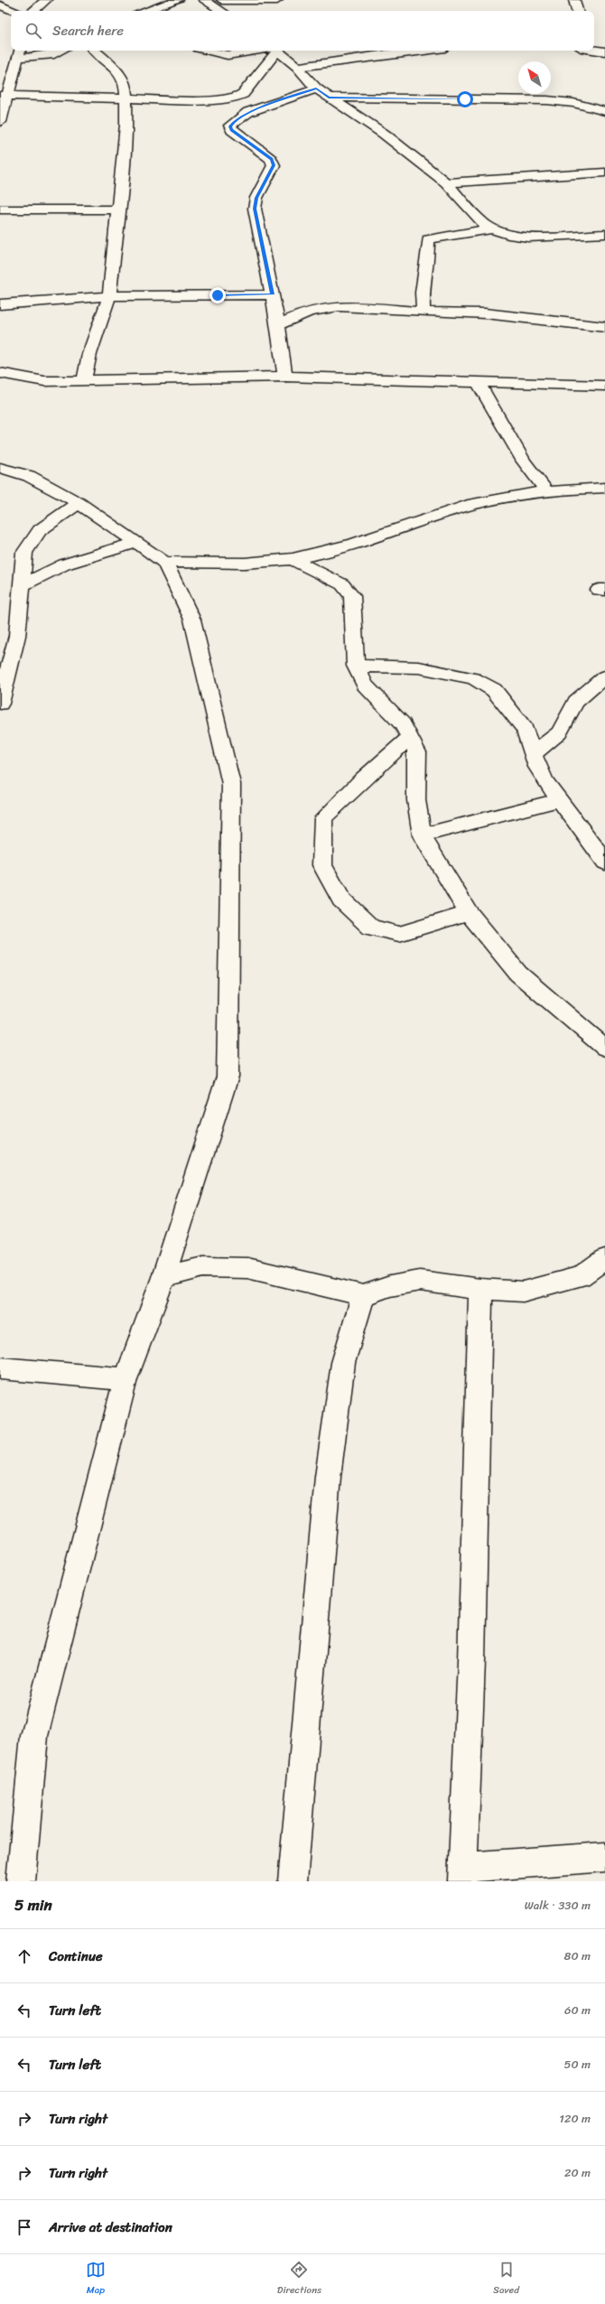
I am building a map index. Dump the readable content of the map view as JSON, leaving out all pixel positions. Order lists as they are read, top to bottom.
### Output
{
  "north": "top left",
  "page": {
    "search": "Search here",
    "heading": ["5 min", "Walk · 330 m"],
    "list": [
      ["Continue", "80 m"],
      ["Turn left", "60 m"],
      ["Turn left", "50 m"],
      ["Turn right", "120 m"],
      ["Turn right", "20 m"],
      "Arrive at destination"
    ],
    "nav": ["Map", "Directions", "Saved"]
  }
}
